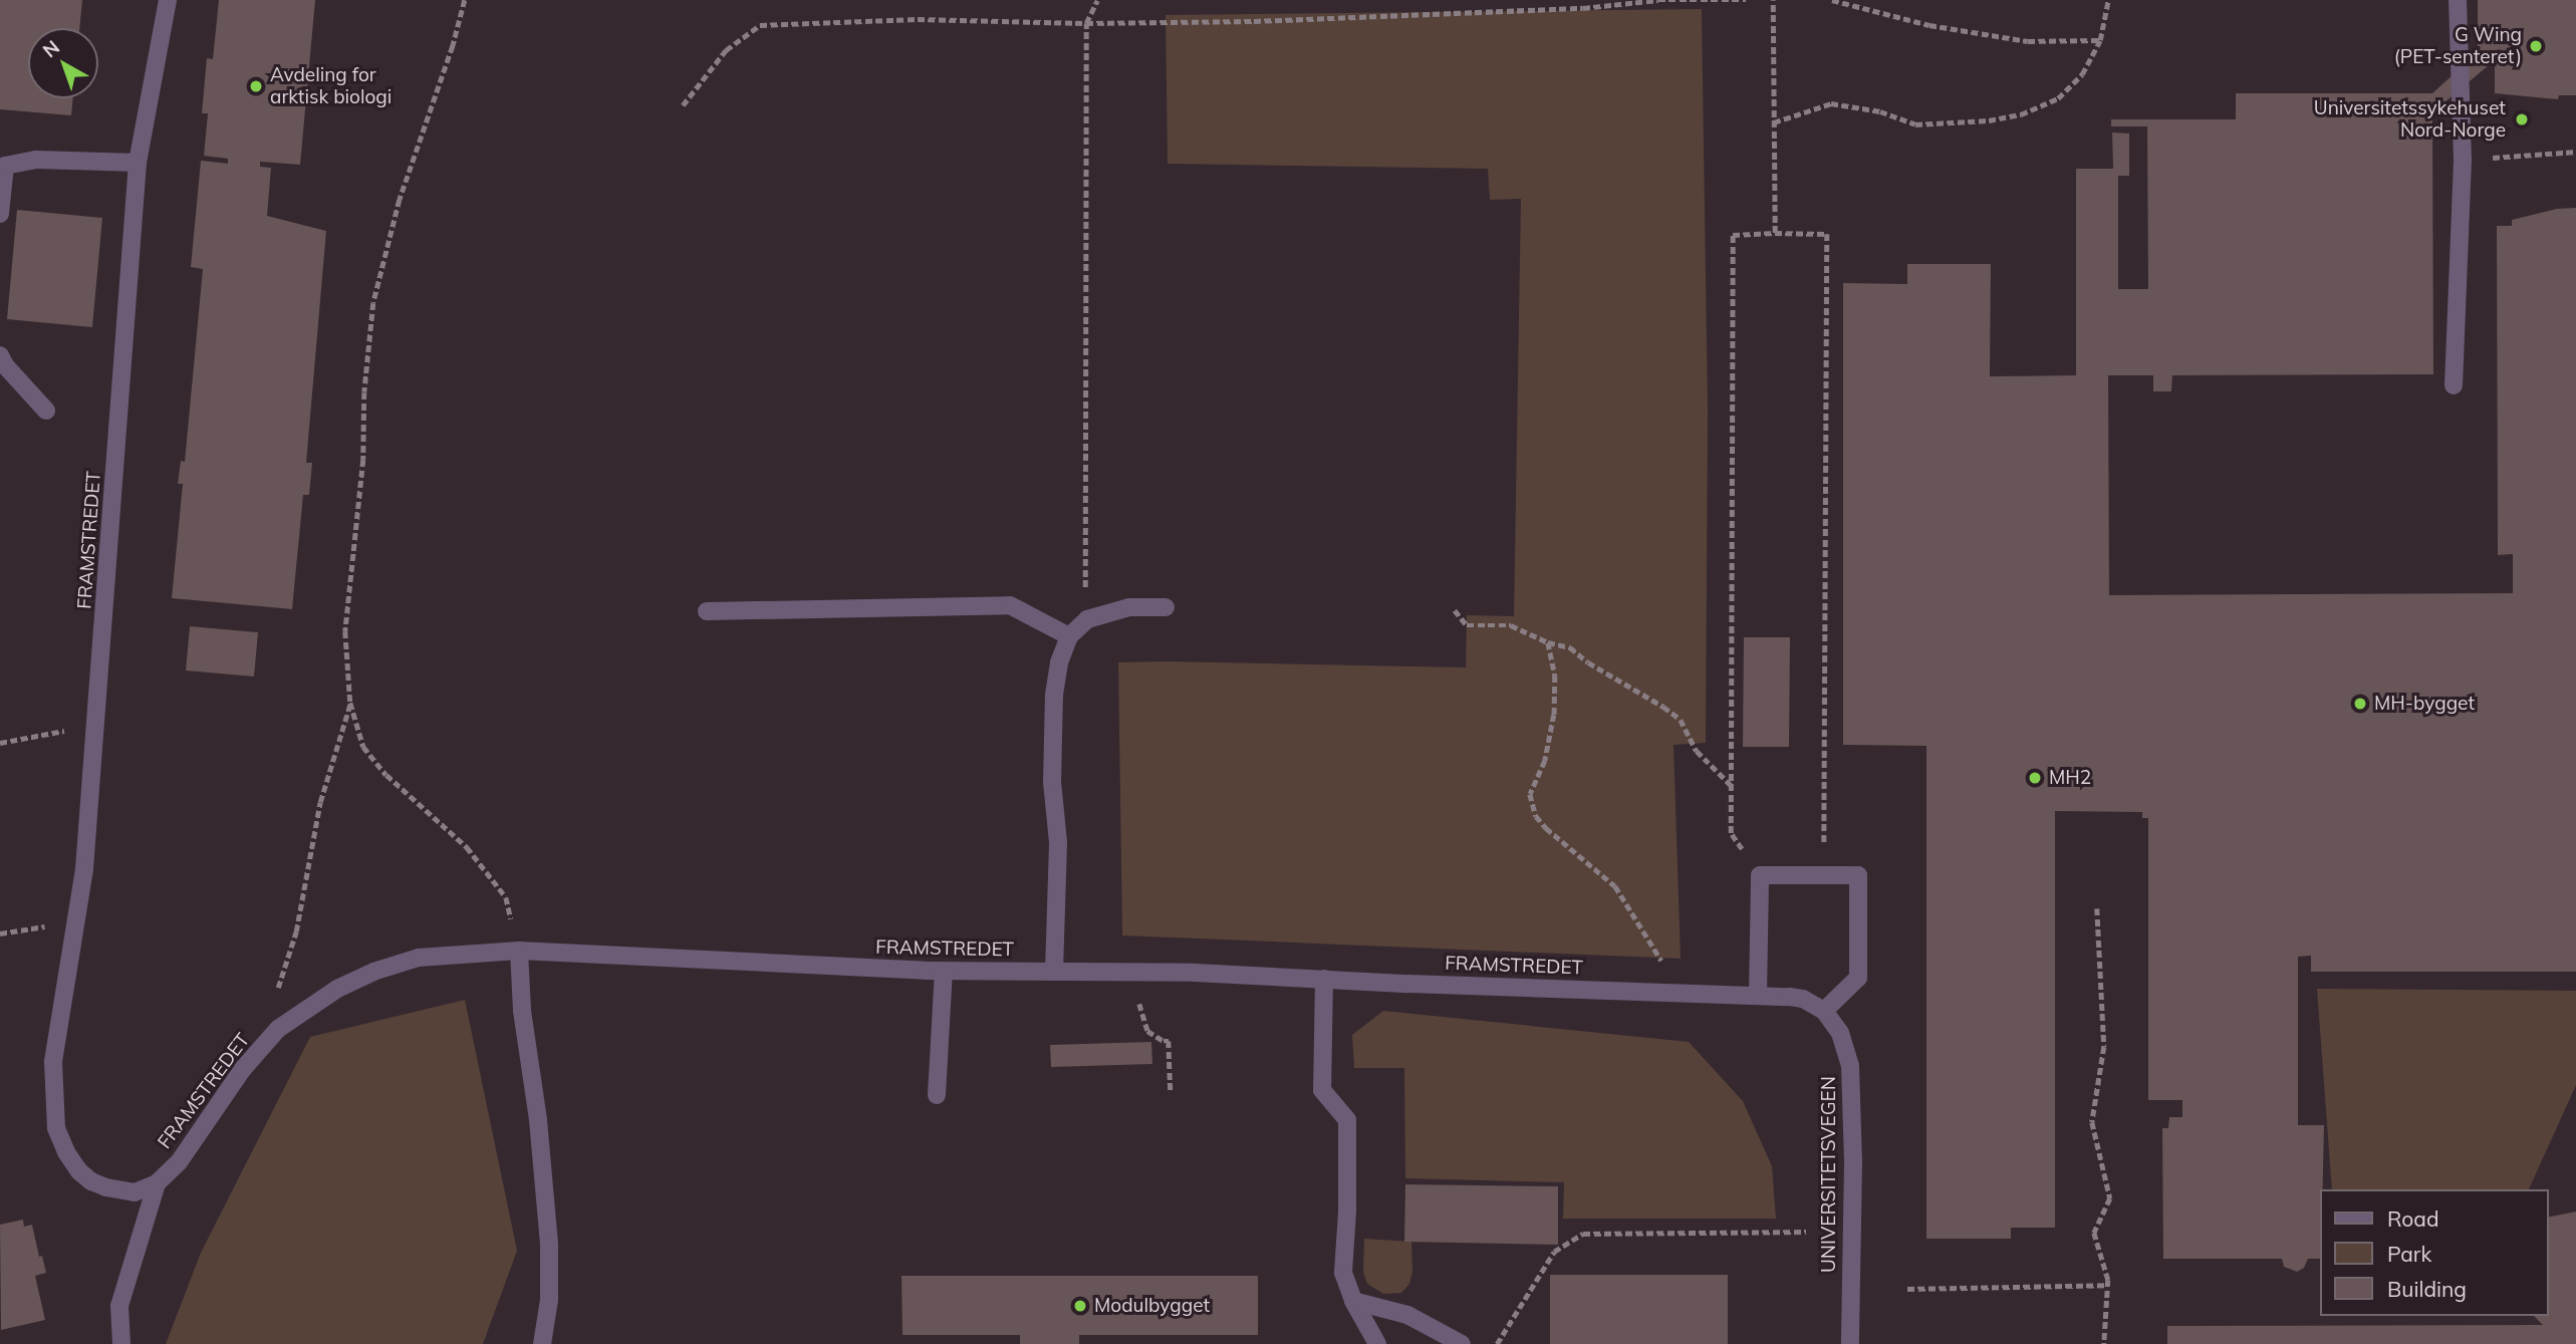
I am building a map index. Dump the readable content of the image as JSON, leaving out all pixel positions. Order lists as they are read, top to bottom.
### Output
{
  "streets": {
    "street": ["FRAMSTREDET", "UNIVERSITETSVEGEN"]
  },
  "crossings": [
    ["FRAMSTREDET", "UNIVERSITETSVEGEN"]
  ],
  "places": [
    "G Wing (PET-senteret)",
    "Avdeling for arktisk biologi",
    "Universitetssykehuset Nord-Norge",
    "MH-bygget",
    "MH2",
    "Modulbygget"
  ],
  "legend": ["Road", "Park", "Building"],
  "north": "top left"
}
